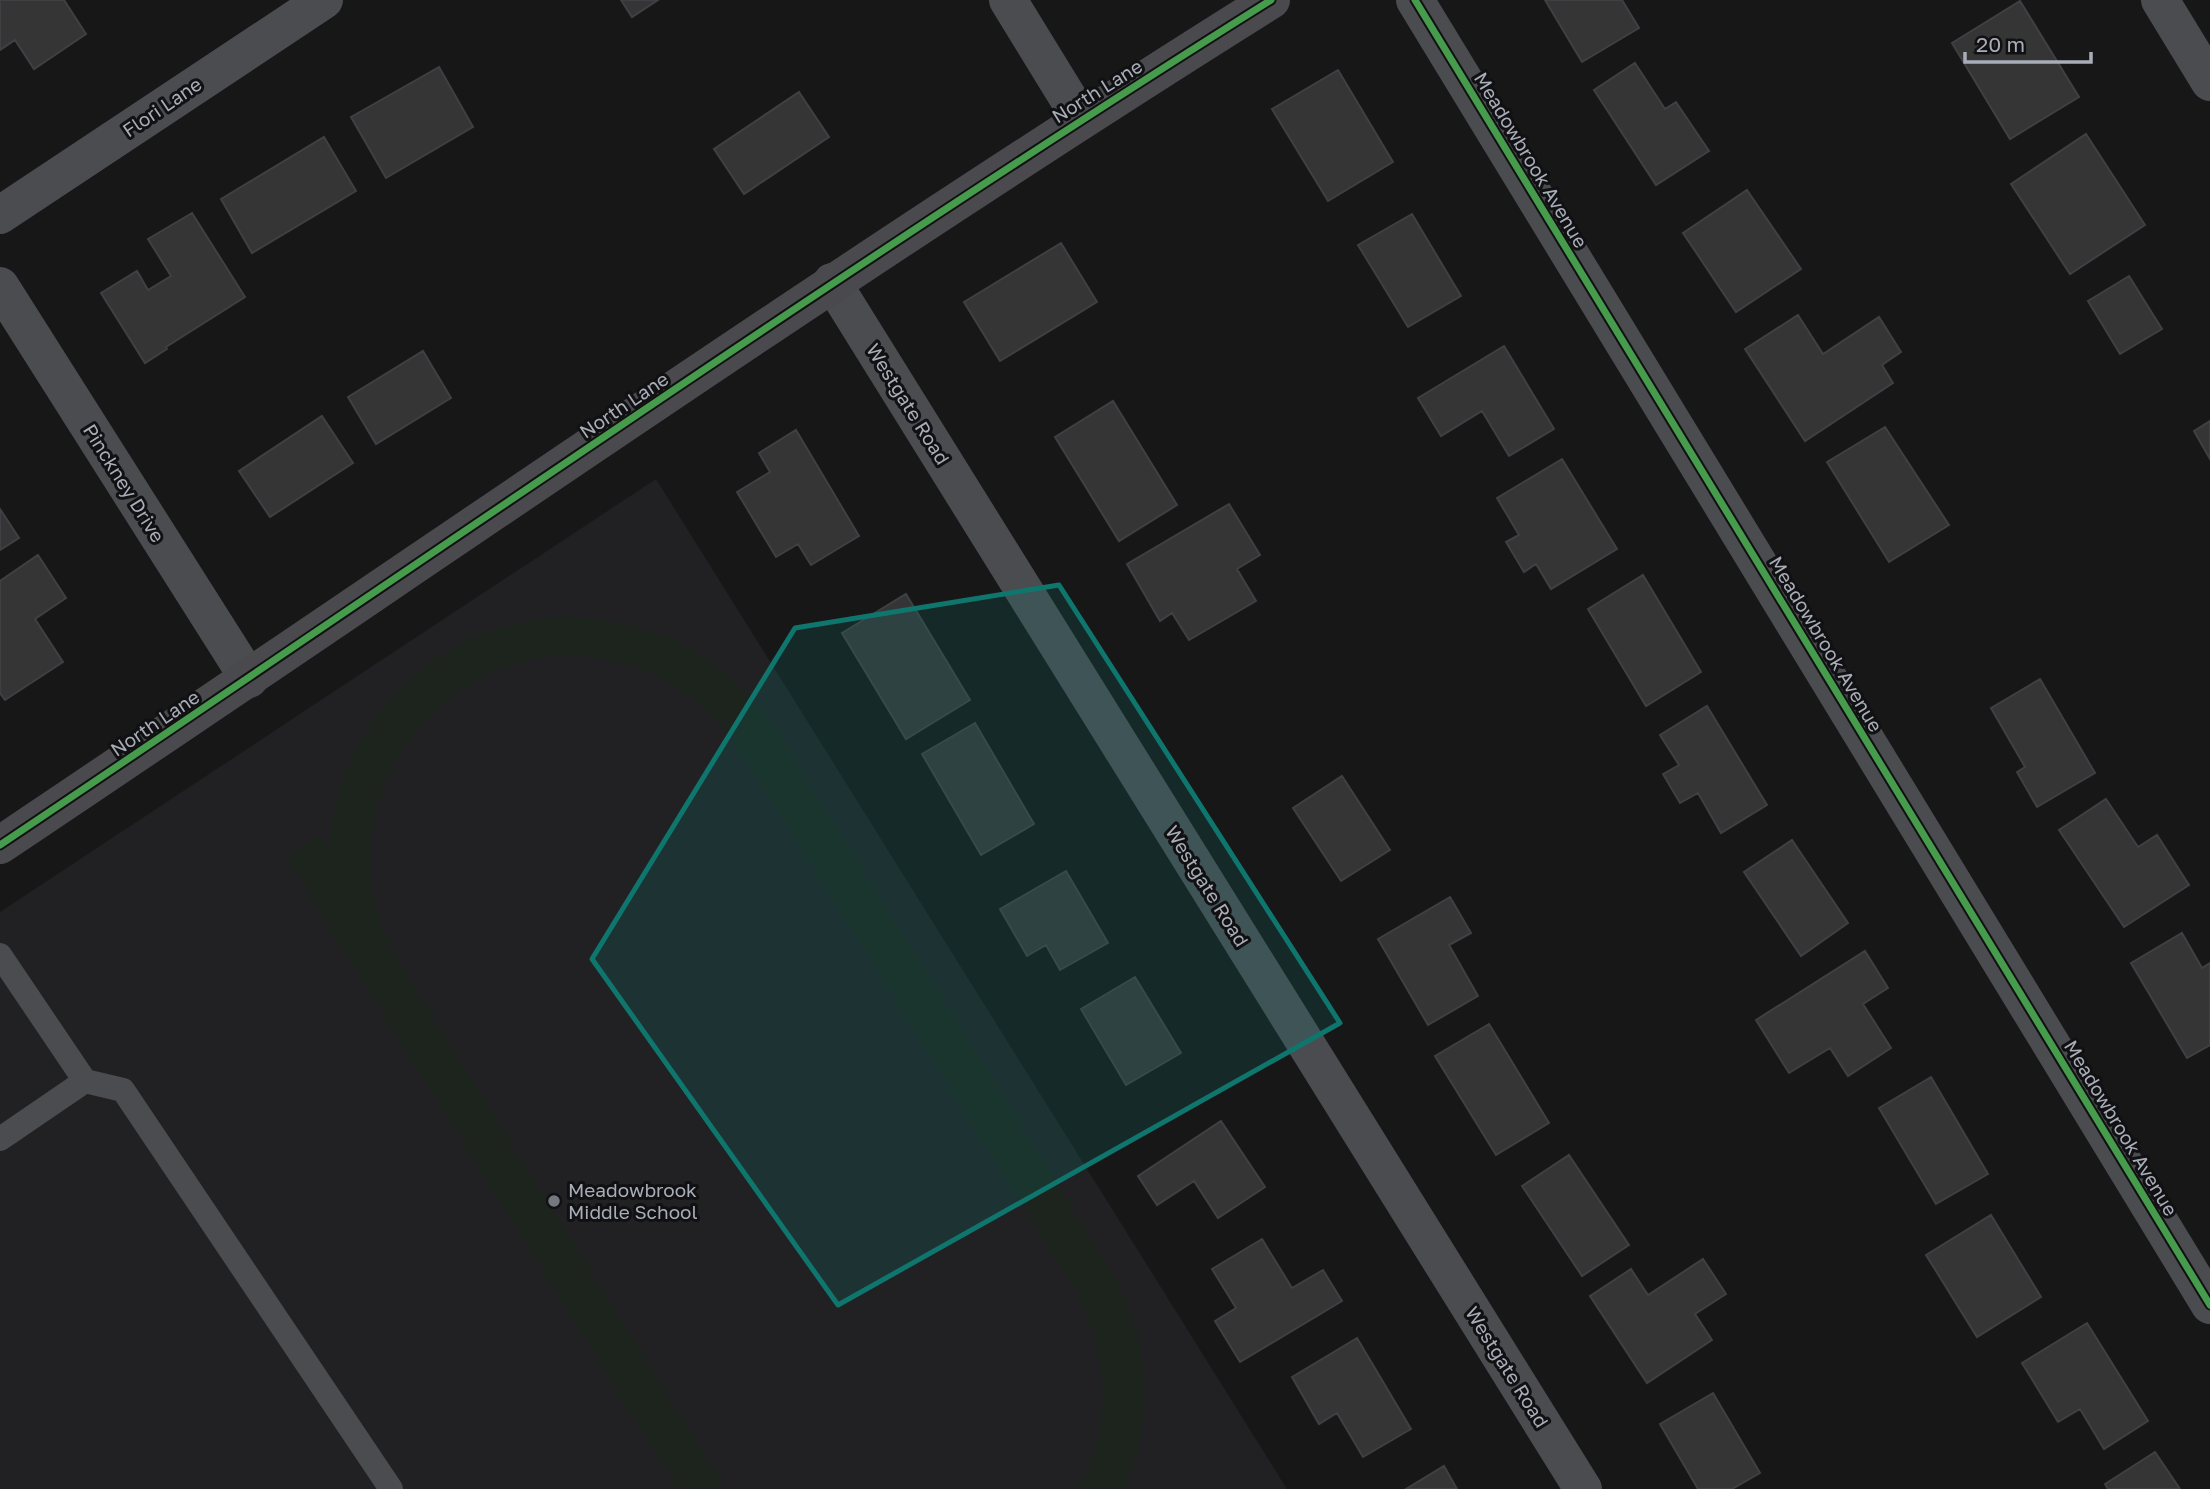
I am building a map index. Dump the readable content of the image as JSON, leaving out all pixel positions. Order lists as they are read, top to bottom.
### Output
{
  "streets": {
    "street": [
      "North Lane",
      "Flori Lane",
      "Meadowbrook Avenue",
      "Westgate Road",
      "Pinckney Drive"
    ]
  },
  "crossings": [
    ["North Lane", "Westgate Road"],
    ["North Lane", "Pinckney Drive"]
  ],
  "places": ["Meadowbrook Middle School"],
  "scale_bar": "20 m"
}
